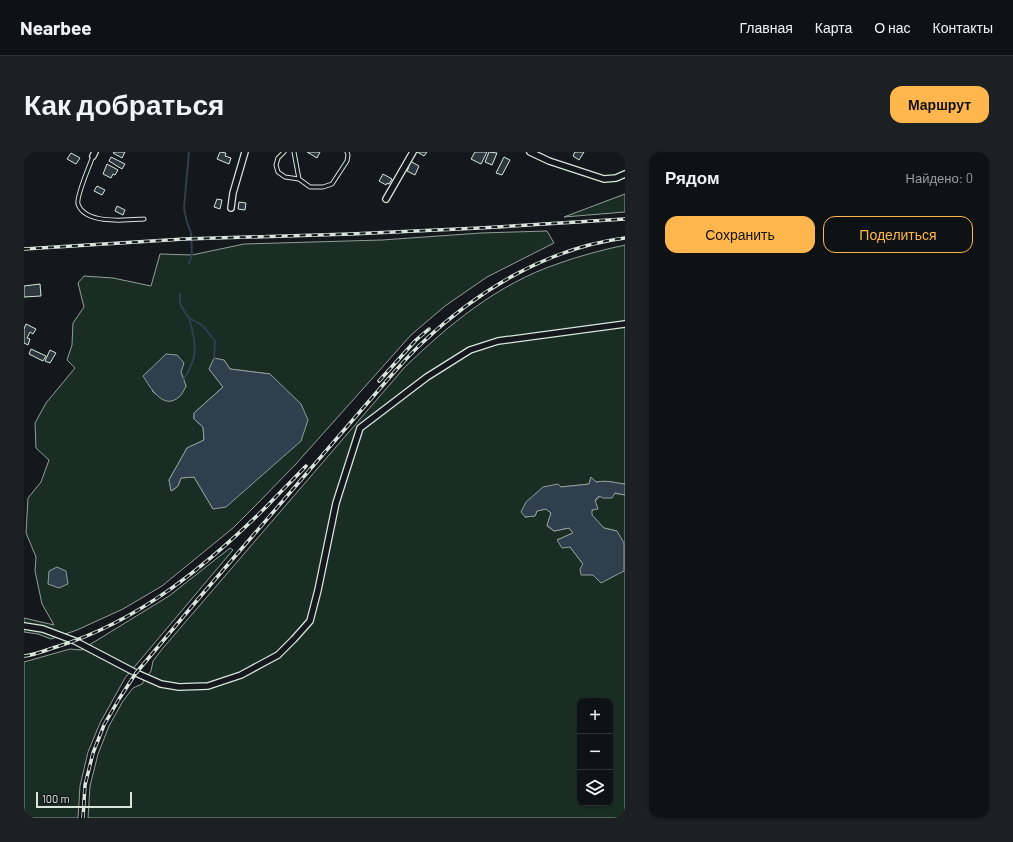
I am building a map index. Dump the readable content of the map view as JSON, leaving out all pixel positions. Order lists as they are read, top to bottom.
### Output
{
  "scale_bar": "100 m",
  "page": {
    "header": "Nearbee",
    "nav": [
      "Главная",
      "Карта",
      "О нас",
      "Контакты"
    ],
    "buttons": [
      "Маршрут",
      ["Сохранить", "Поделиться"]
    ],
    "title": "Как добраться",
    "heading": ["Рядом", "Найдено: 0"],
    "map_buttons": ["+", "−"],
    "scale": "100 m"
  }
}
